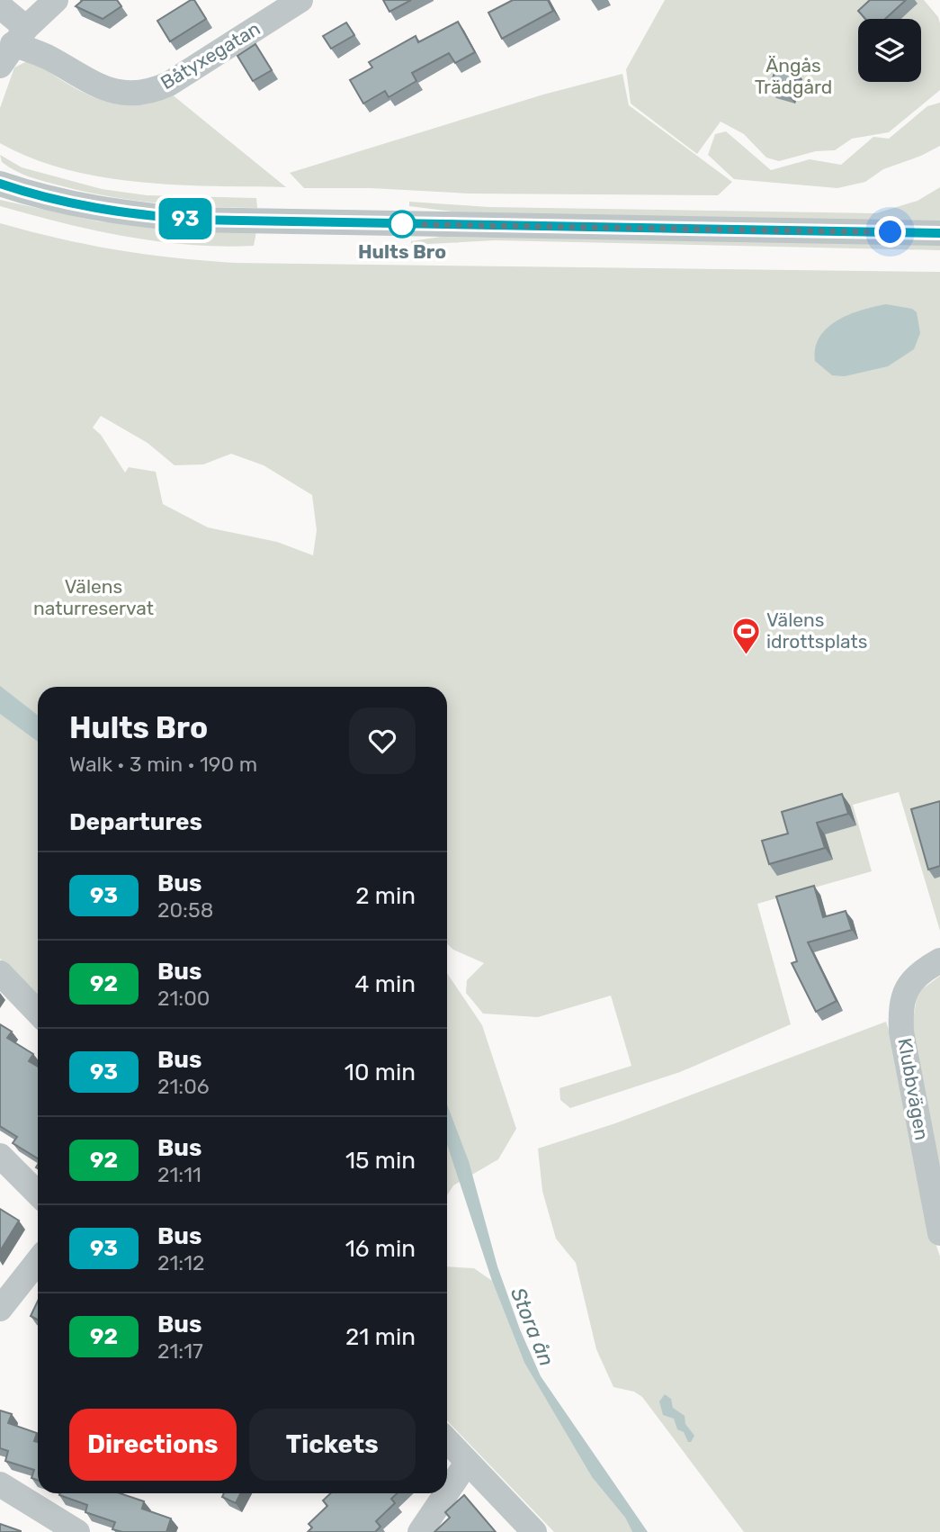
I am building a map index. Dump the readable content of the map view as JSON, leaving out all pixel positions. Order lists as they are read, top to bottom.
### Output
{
  "streets": {
    "street": ["Båtyxegatan", "Klubbvägen"]
  },
  "water": ["Stora ån"],
  "parks": ["Ängås Trädgård", "Välens naturreservat"],
  "places": {
    "other": ["Hults Bro"],
    "sports": ["Välens idrottsplats"]
  },
  "lines": ["bus line 93"],
  "page": {
    "on_map": "93",
    "heading": [
      ["Hults Bro", "Walk · 3 min · 190 m"],
      "Departures"
    ],
    "list": [
      {
        "mark": "93",
        "name": "Bus",
        "note": "20:58",
        "value": "2 min"
      },
      {
        "mark": "92",
        "name": "Bus",
        "note": "21:00",
        "value": "4 min"
      },
      {
        "mark": "93",
        "name": "Bus",
        "note": "21:06",
        "value": "10 min"
      },
      {
        "mark": "92",
        "name": "Bus",
        "note": "21:11",
        "value": "15 min"
      },
      {
        "mark": "93",
        "name": "Bus",
        "note": "21:12",
        "value": "16 min"
      },
      {
        "mark": "92",
        "name": "Bus",
        "note": "21:17",
        "value": "21 min"
      }
    ],
    "buttons": ["Directions", "Tickets"]
  }
}
